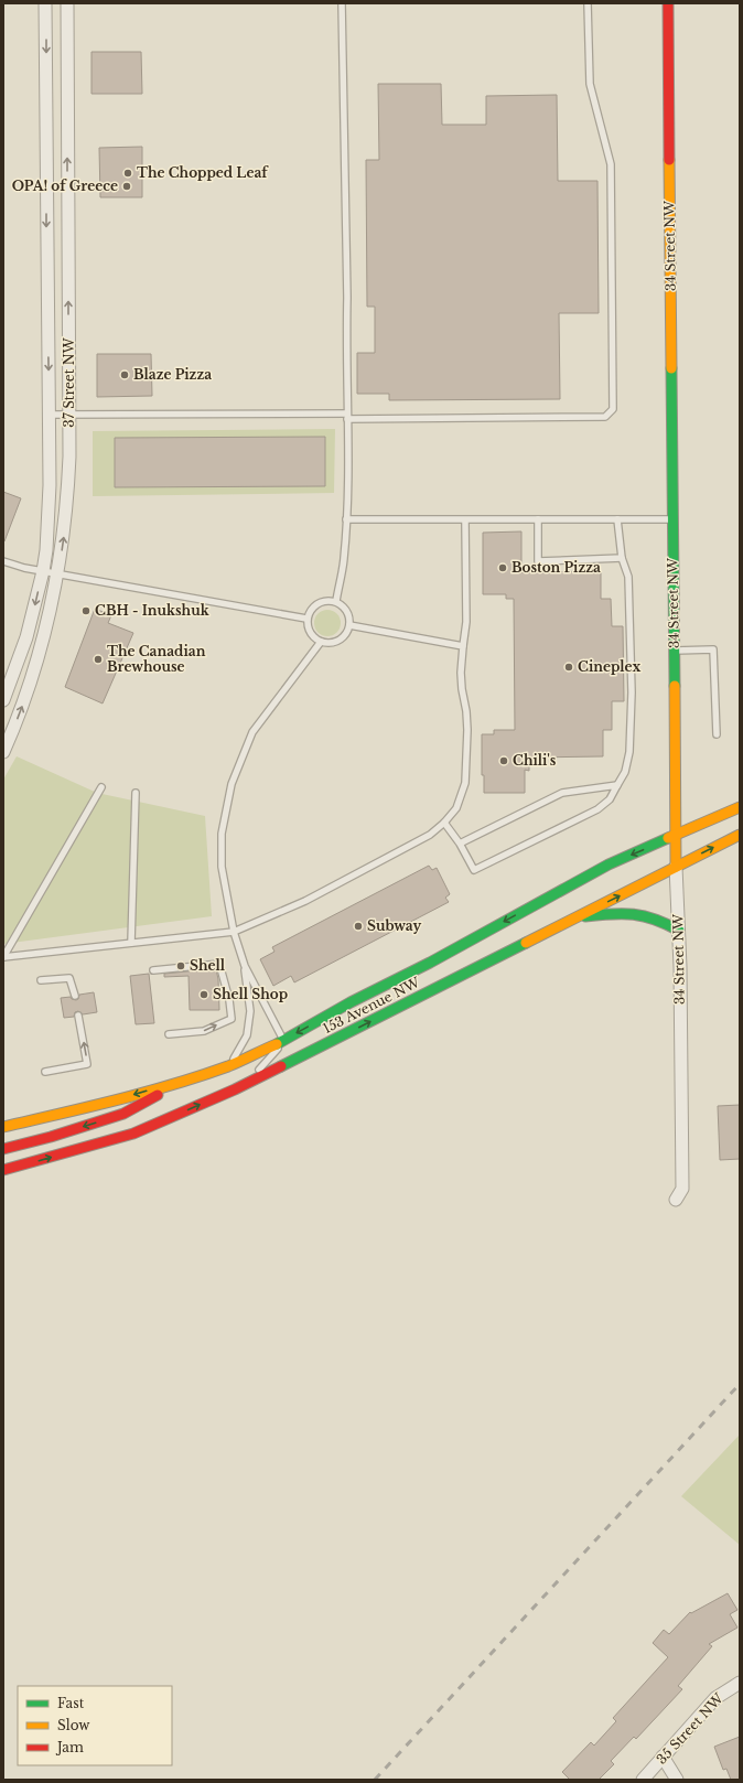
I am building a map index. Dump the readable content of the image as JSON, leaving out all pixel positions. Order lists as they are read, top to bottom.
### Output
{
  "streets": {
    "main road": ["34 Street NW", "153 Avenue NW"],
    "street": ["37 Street NW", "35 Street NW"]
  },
  "crossings": [
    ["34 Street NW", "153 Avenue NW"]
  ],
  "places": [
    "The Chopped Leaf",
    "OPA! of Greece",
    "Blaze Pizza",
    "Boston Pizza",
    "CBH - Inukshuk",
    "The Canadian Brewhouse",
    "Cineplex",
    "Chili's",
    "Subway",
    "Shell",
    "Shell Shop"
  ],
  "legend": ["Fast", "Slow", "Jam"]
}
